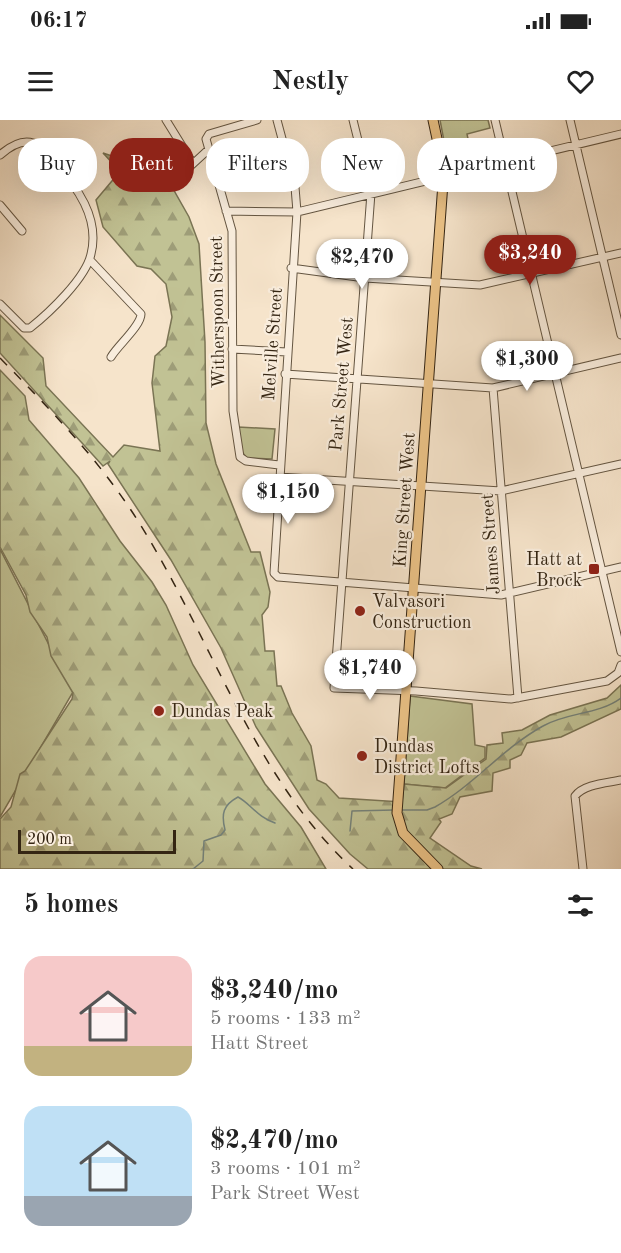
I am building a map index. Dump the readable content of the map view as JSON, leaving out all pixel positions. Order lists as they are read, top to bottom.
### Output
{
  "streets": {
    "main road": ["King Street West"],
    "street": [
      "Witherspoon Street",
      "Melville Street",
      "Park Street West",
      "James Street"
    ]
  },
  "crossings": [
    ["Witherspoon Street", "Melville Street"],
    ["Melville Street", "Park Street West"],
    ["Park Street West", "King Street West"]
  ],
  "places": {
    "transit": ["Hatt at Brock"],
    "other": ["Valvasori Construction", "Dundas Peak", "Dundas District Lofts"]
  },
  "scale_bar": "200 m",
  "page": {
    "status": "06:17",
    "header": "Nestly",
    "chip": [
      "Buy",
      "Rent",
      "Filters",
      "New",
      "Apartment"
    ],
    "price": [
      "$3,240",
      "$2,470",
      "$1,300",
      "$1,150",
      "$1,740"
    ],
    "scale": "200 m",
    "heading": "5 homes",
    "list": [
      {
        "name": "$3,240/mo",
        "note": "5 rooms · 133 m² · Hatt Street"
      },
      {
        "name": "$2,470/mo",
        "note": "3 rooms · 101 m² · Park Street West"
      }
    ]
  }
}
